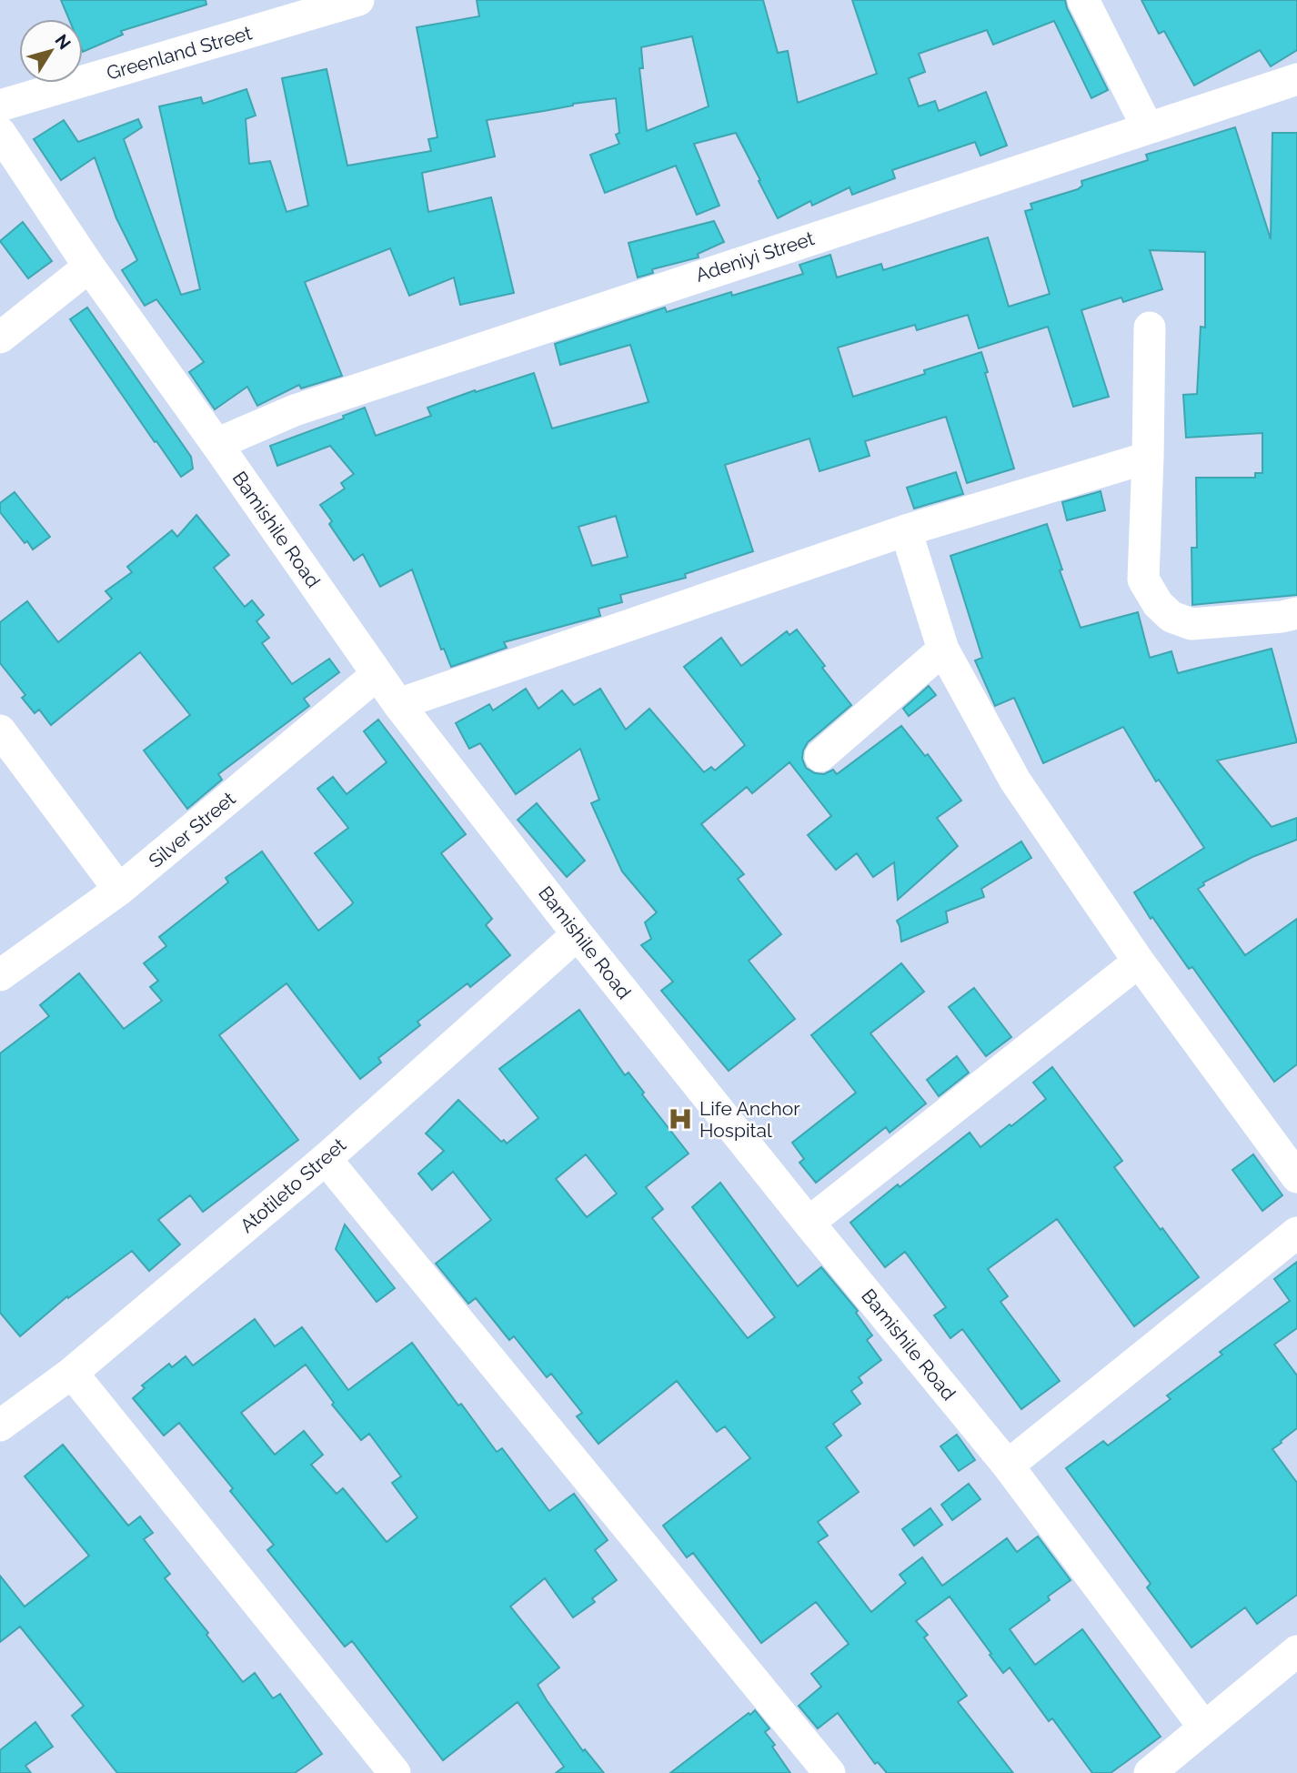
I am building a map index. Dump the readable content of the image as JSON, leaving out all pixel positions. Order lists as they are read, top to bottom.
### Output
{
  "streets": {
    "street": [
      "Greenland Street",
      "Adeniyi Street",
      "Bamishile Road",
      "Silver Street",
      "Atotileto Street"
    ]
  },
  "crossings": [
    ["Adeniyi Street", "Bamishile Road"],
    ["Bamishile Road", "Silver Street"],
    ["Bamishile Road", "Atotileto Street"]
  ],
  "places": {
    "hospital": ["Life Anchor Hospital"]
  },
  "north": "top right"
}
